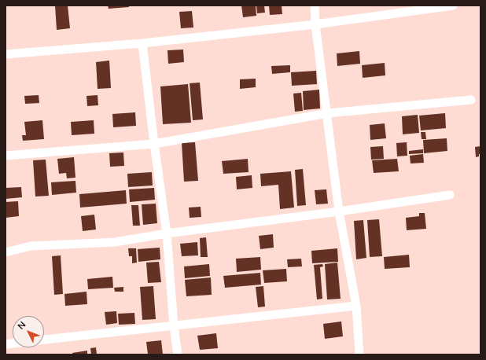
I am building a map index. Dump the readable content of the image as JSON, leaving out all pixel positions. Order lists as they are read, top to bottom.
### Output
{
  "north": "top left"
}
